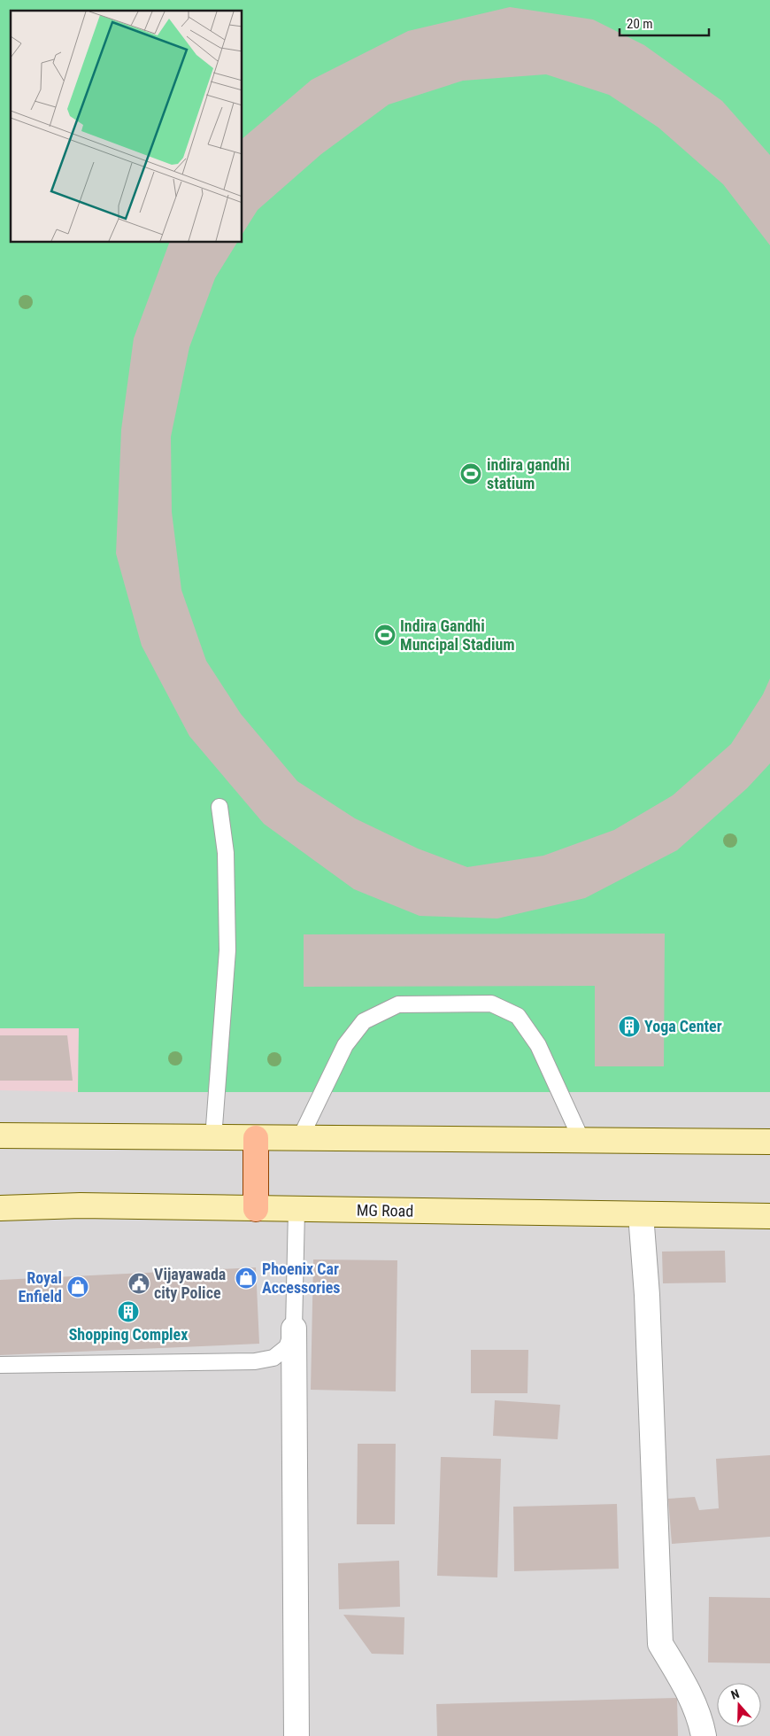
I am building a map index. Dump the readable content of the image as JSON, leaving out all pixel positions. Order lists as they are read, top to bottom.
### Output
{
  "streets": {
    "main road": ["MG Road"]
  },
  "places": {
    "sports": ["indira gandhi statium", "Indira Gandhi Muncipal Stadium"],
    "building": ["Yoga Center", "Shopping Complex"],
    "shop": ["Phoenix Car Accessories", "Royal Enfield"],
    "public building": ["Vijayawada city Police"]
  },
  "scale_bar": "20 m",
  "north": "top"
}
